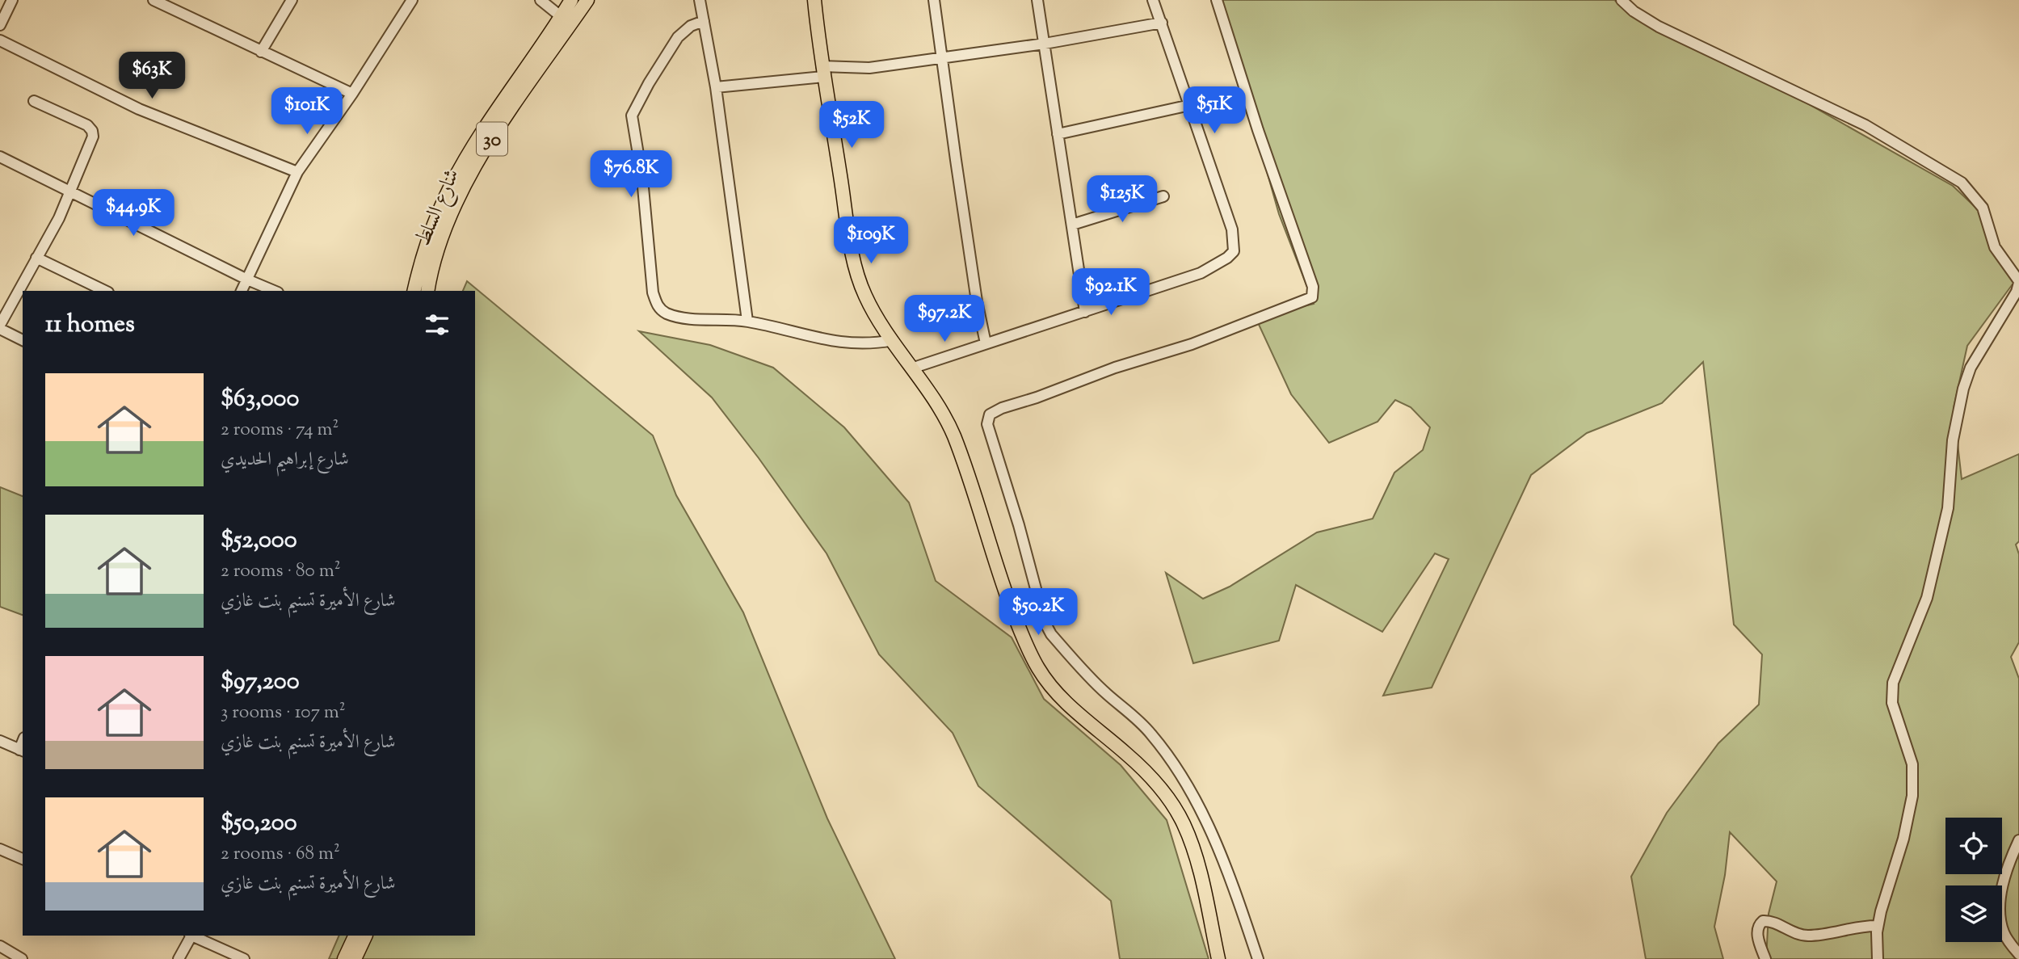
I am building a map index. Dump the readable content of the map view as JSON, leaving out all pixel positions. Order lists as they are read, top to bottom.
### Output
{
  "streets": {
    "main road": ["30", "شارع السلط"]
  },
  "page": {
    "price": [
      "$63K",
      "$51K",
      "$101K",
      "$52K",
      "$76.8K",
      "$125K",
      "$44.9K",
      "$109K",
      "$92.1K",
      "$97.2K",
      "$50.2K"
    ],
    "heading": "11 homes",
    "list": [
      {
        "name": "$63,000",
        "note": "2 rooms · 74 m² · شارع إبراهيم الحديدي"
      },
      {
        "name": "$52,000",
        "note": "2 rooms · 80 m² · شارع الأميرة تسنيم بنت غازي"
      },
      {
        "name": "$97,200",
        "note": "3 rooms · 107 m² · شارع الأميرة تسنيم بنت غازي"
      },
      {
        "name": "$50,200",
        "note": "2 rooms · 68 m² · شارع الأميرة تسنيم بنت غازي"
      }
    ]
  }
}
